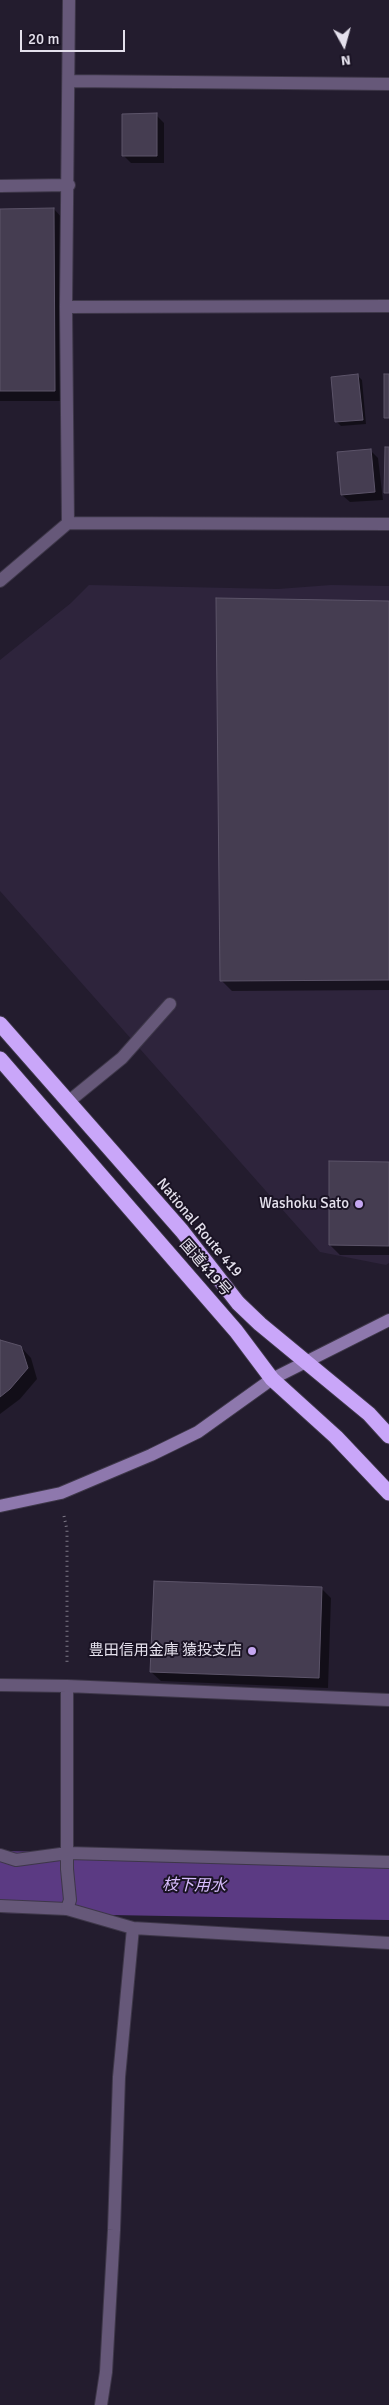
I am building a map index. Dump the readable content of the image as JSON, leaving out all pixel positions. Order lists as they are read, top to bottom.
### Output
{
  "streets": {
    "highway": ["National Route 419", "国道419号"]
  },
  "water": ["枝下用水"],
  "places": ["Washoku Sato", "豊田信用金庫 猿投支店"],
  "scale_bar": "20 m",
  "north": "bottom"
}
